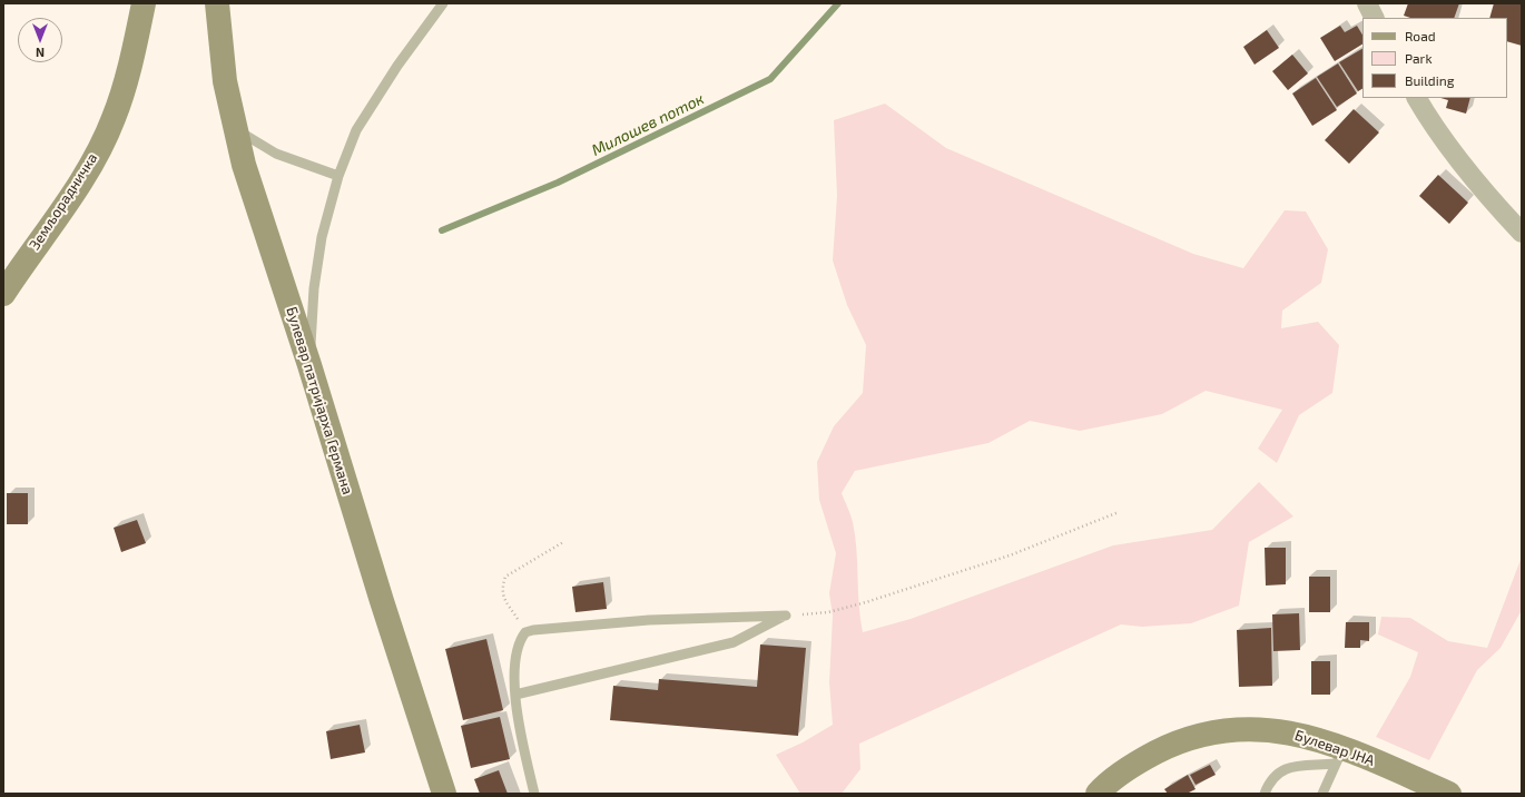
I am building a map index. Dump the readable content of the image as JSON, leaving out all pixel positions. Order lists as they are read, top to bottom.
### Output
{
  "streets": {
    "main road": ["Земљорадничка", "Булевар патријарха Германа", "Булевар ЈНА"]
  },
  "water": ["Милошев поток"],
  "legend": ["Road", "Park", "Building"],
  "north": "bottom"
}
